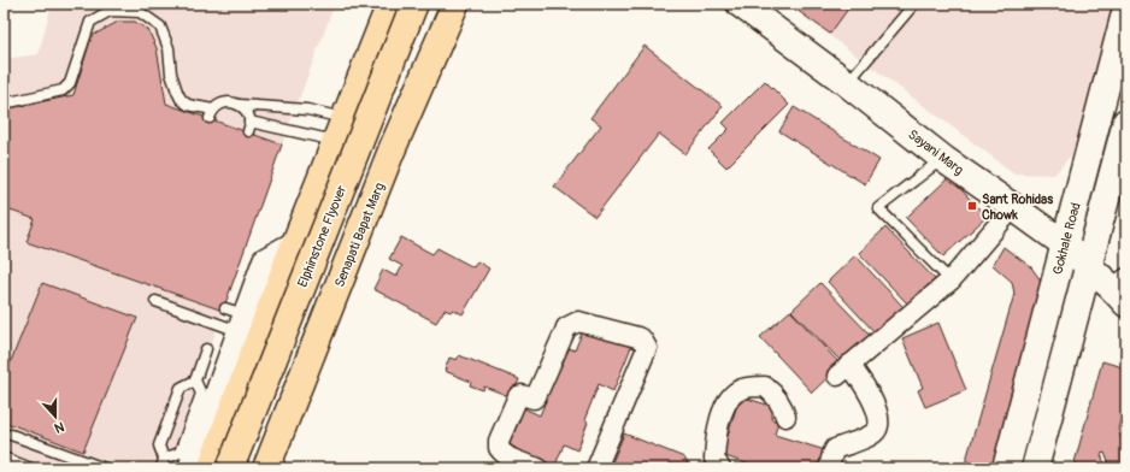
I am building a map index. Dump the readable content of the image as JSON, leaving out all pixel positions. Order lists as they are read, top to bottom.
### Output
{
  "streets": {
    "main road": [
      "Sayani Marg",
      "Senapati Bapat Marg",
      "Elphinstone Flyover",
      "Gokhale Road"
    ]
  },
  "crossings": [
    ["Sayani Marg", "Gokhale Road"]
  ],
  "places": {
    "transit": ["Sant Rohidas Chowk"]
  },
  "north": "bottom"
}
